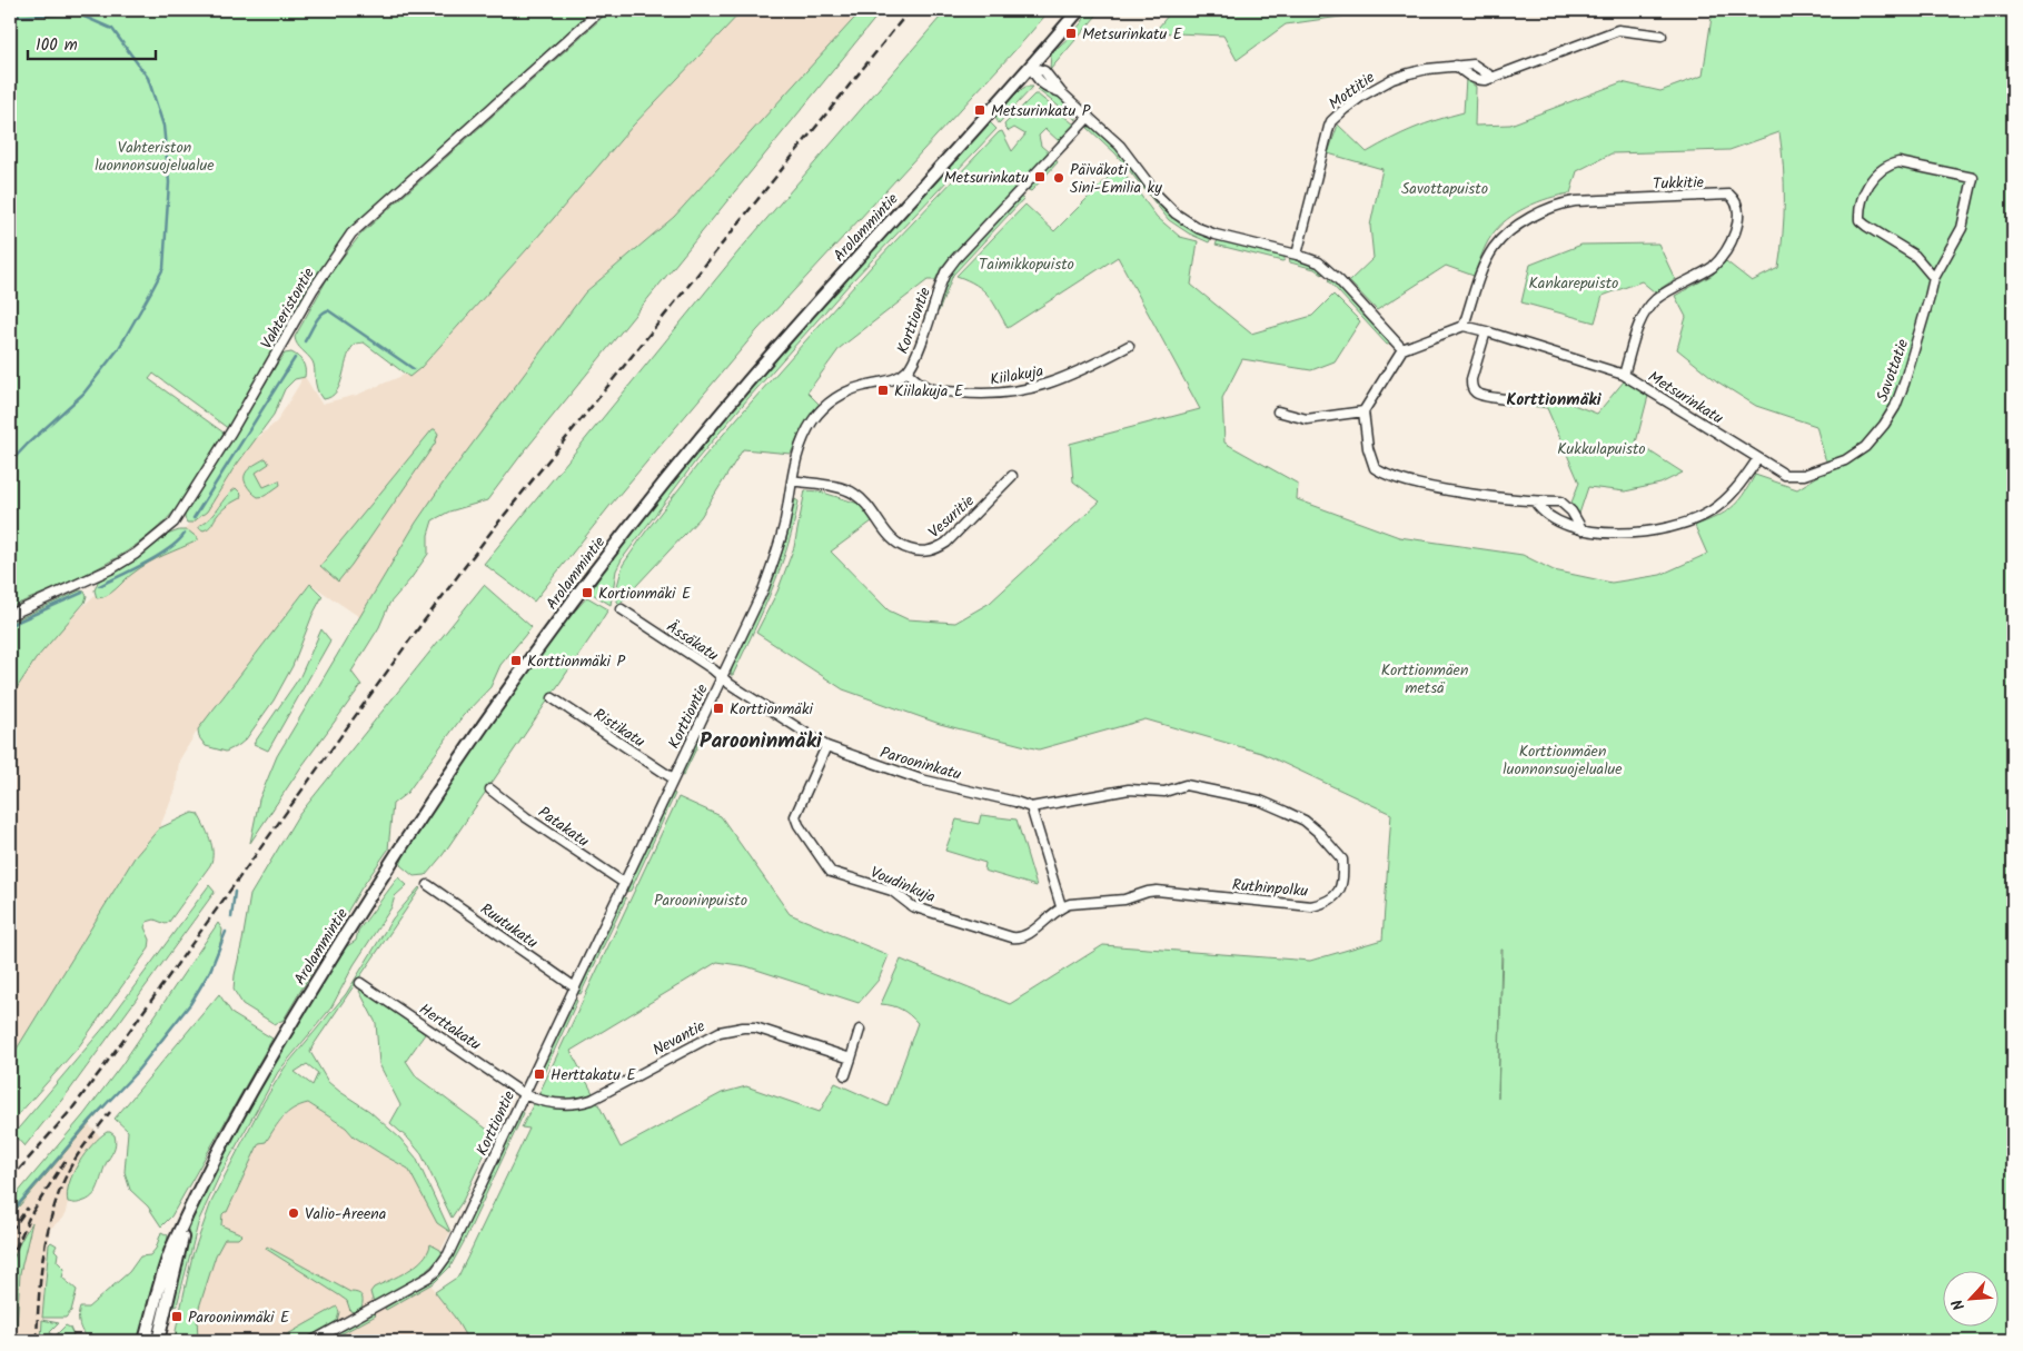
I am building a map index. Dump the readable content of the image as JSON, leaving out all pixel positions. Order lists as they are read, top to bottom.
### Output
{
  "streets": {
    "street": [
      "Mottitie",
      "Tukkitie",
      "Arolammintie",
      "Vahteristontie",
      "Korttiontie",
      "Savottatie",
      "Kiilakuja",
      "Metsurinkatu",
      "Vesuritie",
      "Ässäkatu",
      "Ristikatu",
      "Parooninkatu",
      "Patakatu",
      "Voudinkuja",
      "Ruthinpolku",
      "Ruutukatu",
      "Herttakatu",
      "Nevantie"
    ]
  },
  "crossings": [
    ["Tukkitie", "Metsurinkatu"],
    ["Korttiontie", "Kiilakuja"],
    ["Korttiontie", "Vesuritie"],
    ["Korttiontie", "Ässäkatu"],
    ["Korttiontie", "Ristikatu"],
    ["Korttiontie", "Parooninkatu"],
    ["Korttiontie", "Patakatu"],
    ["Korttiontie", "Ruutukatu"],
    ["Korttiontie", "Herttakatu"],
    ["Korttiontie", "Nevantie"],
    ["Savottatie", "Metsurinkatu"],
    ["Ässäkatu", "Parooninkatu"],
    ["Parooninkatu", "Voudinkuja"],
    ["Parooninkatu", "Ruthinpolku"],
    ["Voudinkuja", "Ruthinpolku"],
    ["Herttakatu", "Nevantie"]
  ],
  "districts": ["Korttionmäki", "Parooninmäki"],
  "parks": [
    "Vahteriston luonnonsuojelualue",
    "Savottapuisto",
    "Taimikkopuisto",
    "Kankarepuisto",
    "Kukkulapuisto",
    "Korttionmäen metsä",
    "Korttionmäen luonnonsuojelualue",
    "Parooninpuisto"
  ],
  "places": {
    "transit": [
      "Metsurinkatu E",
      "Metsurinkatu P",
      "Metsurinkatu",
      "Kiilakuja E",
      "Kortionmäki E",
      "Korttionmäki P",
      "Korttionmäki",
      "Herttakatu E",
      "Parooninmäki E"
    ],
    "other": ["Päiväkoti Sini-Emilia ky", "Valio-Areena"]
  },
  "scale_bar": "100 m",
  "north": "bottom left"
}
